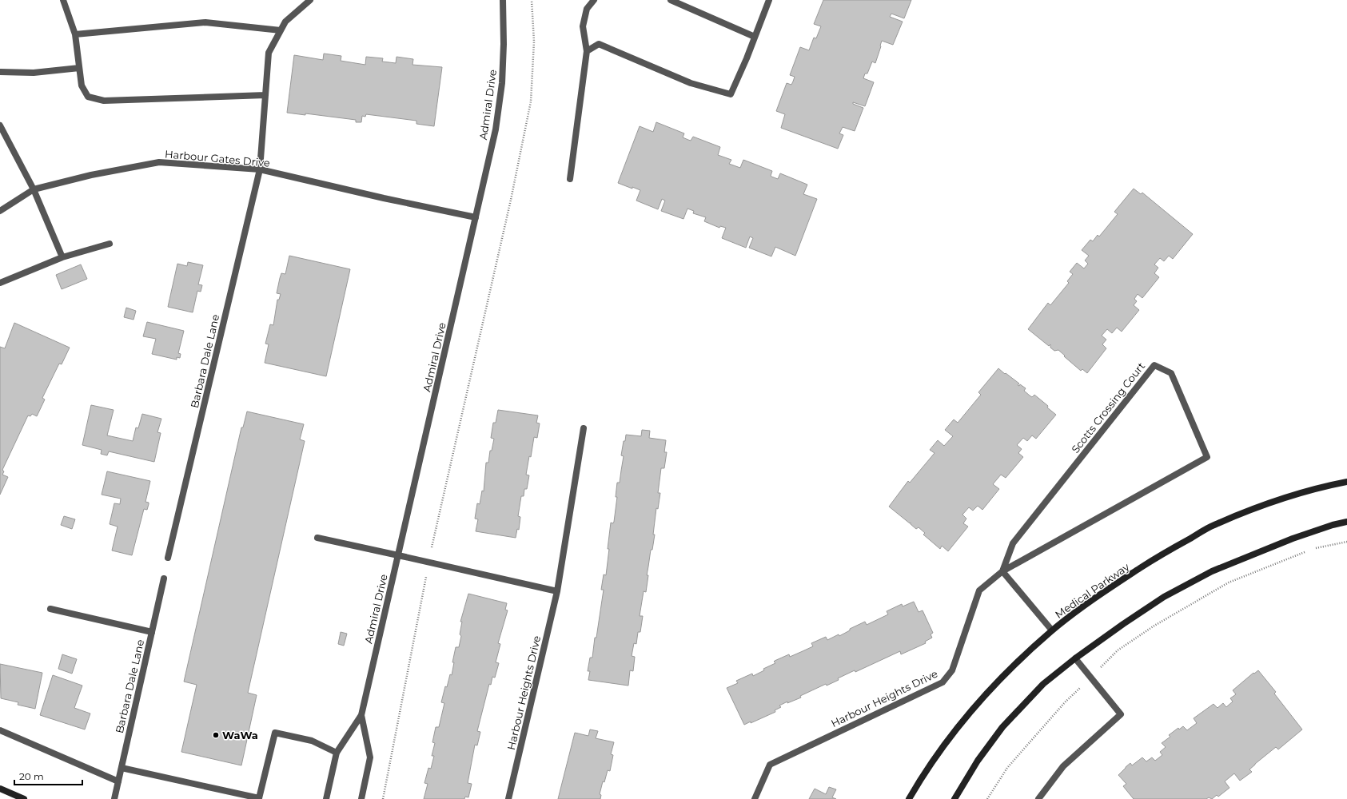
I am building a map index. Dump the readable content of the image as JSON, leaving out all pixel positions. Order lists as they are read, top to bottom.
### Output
{
  "streets": {
    "main road": ["Medical Parkway"],
    "street": [
      "Admiral Drive",
      "Harbour Gates Drive",
      "Barbara Dale Lane",
      "Scotts Crossing Court",
      "Harbour Heights Drive"
    ]
  },
  "crossings": [
    ["Admiral Drive", "Harbour Gates Drive"],
    ["Harbour Gates Drive", "Barbara Dale Lane"],
    ["Scotts Crossing Court", "Harbour Heights Drive"]
  ],
  "places": ["WaWa"],
  "scale_bar": "20 m"
}
